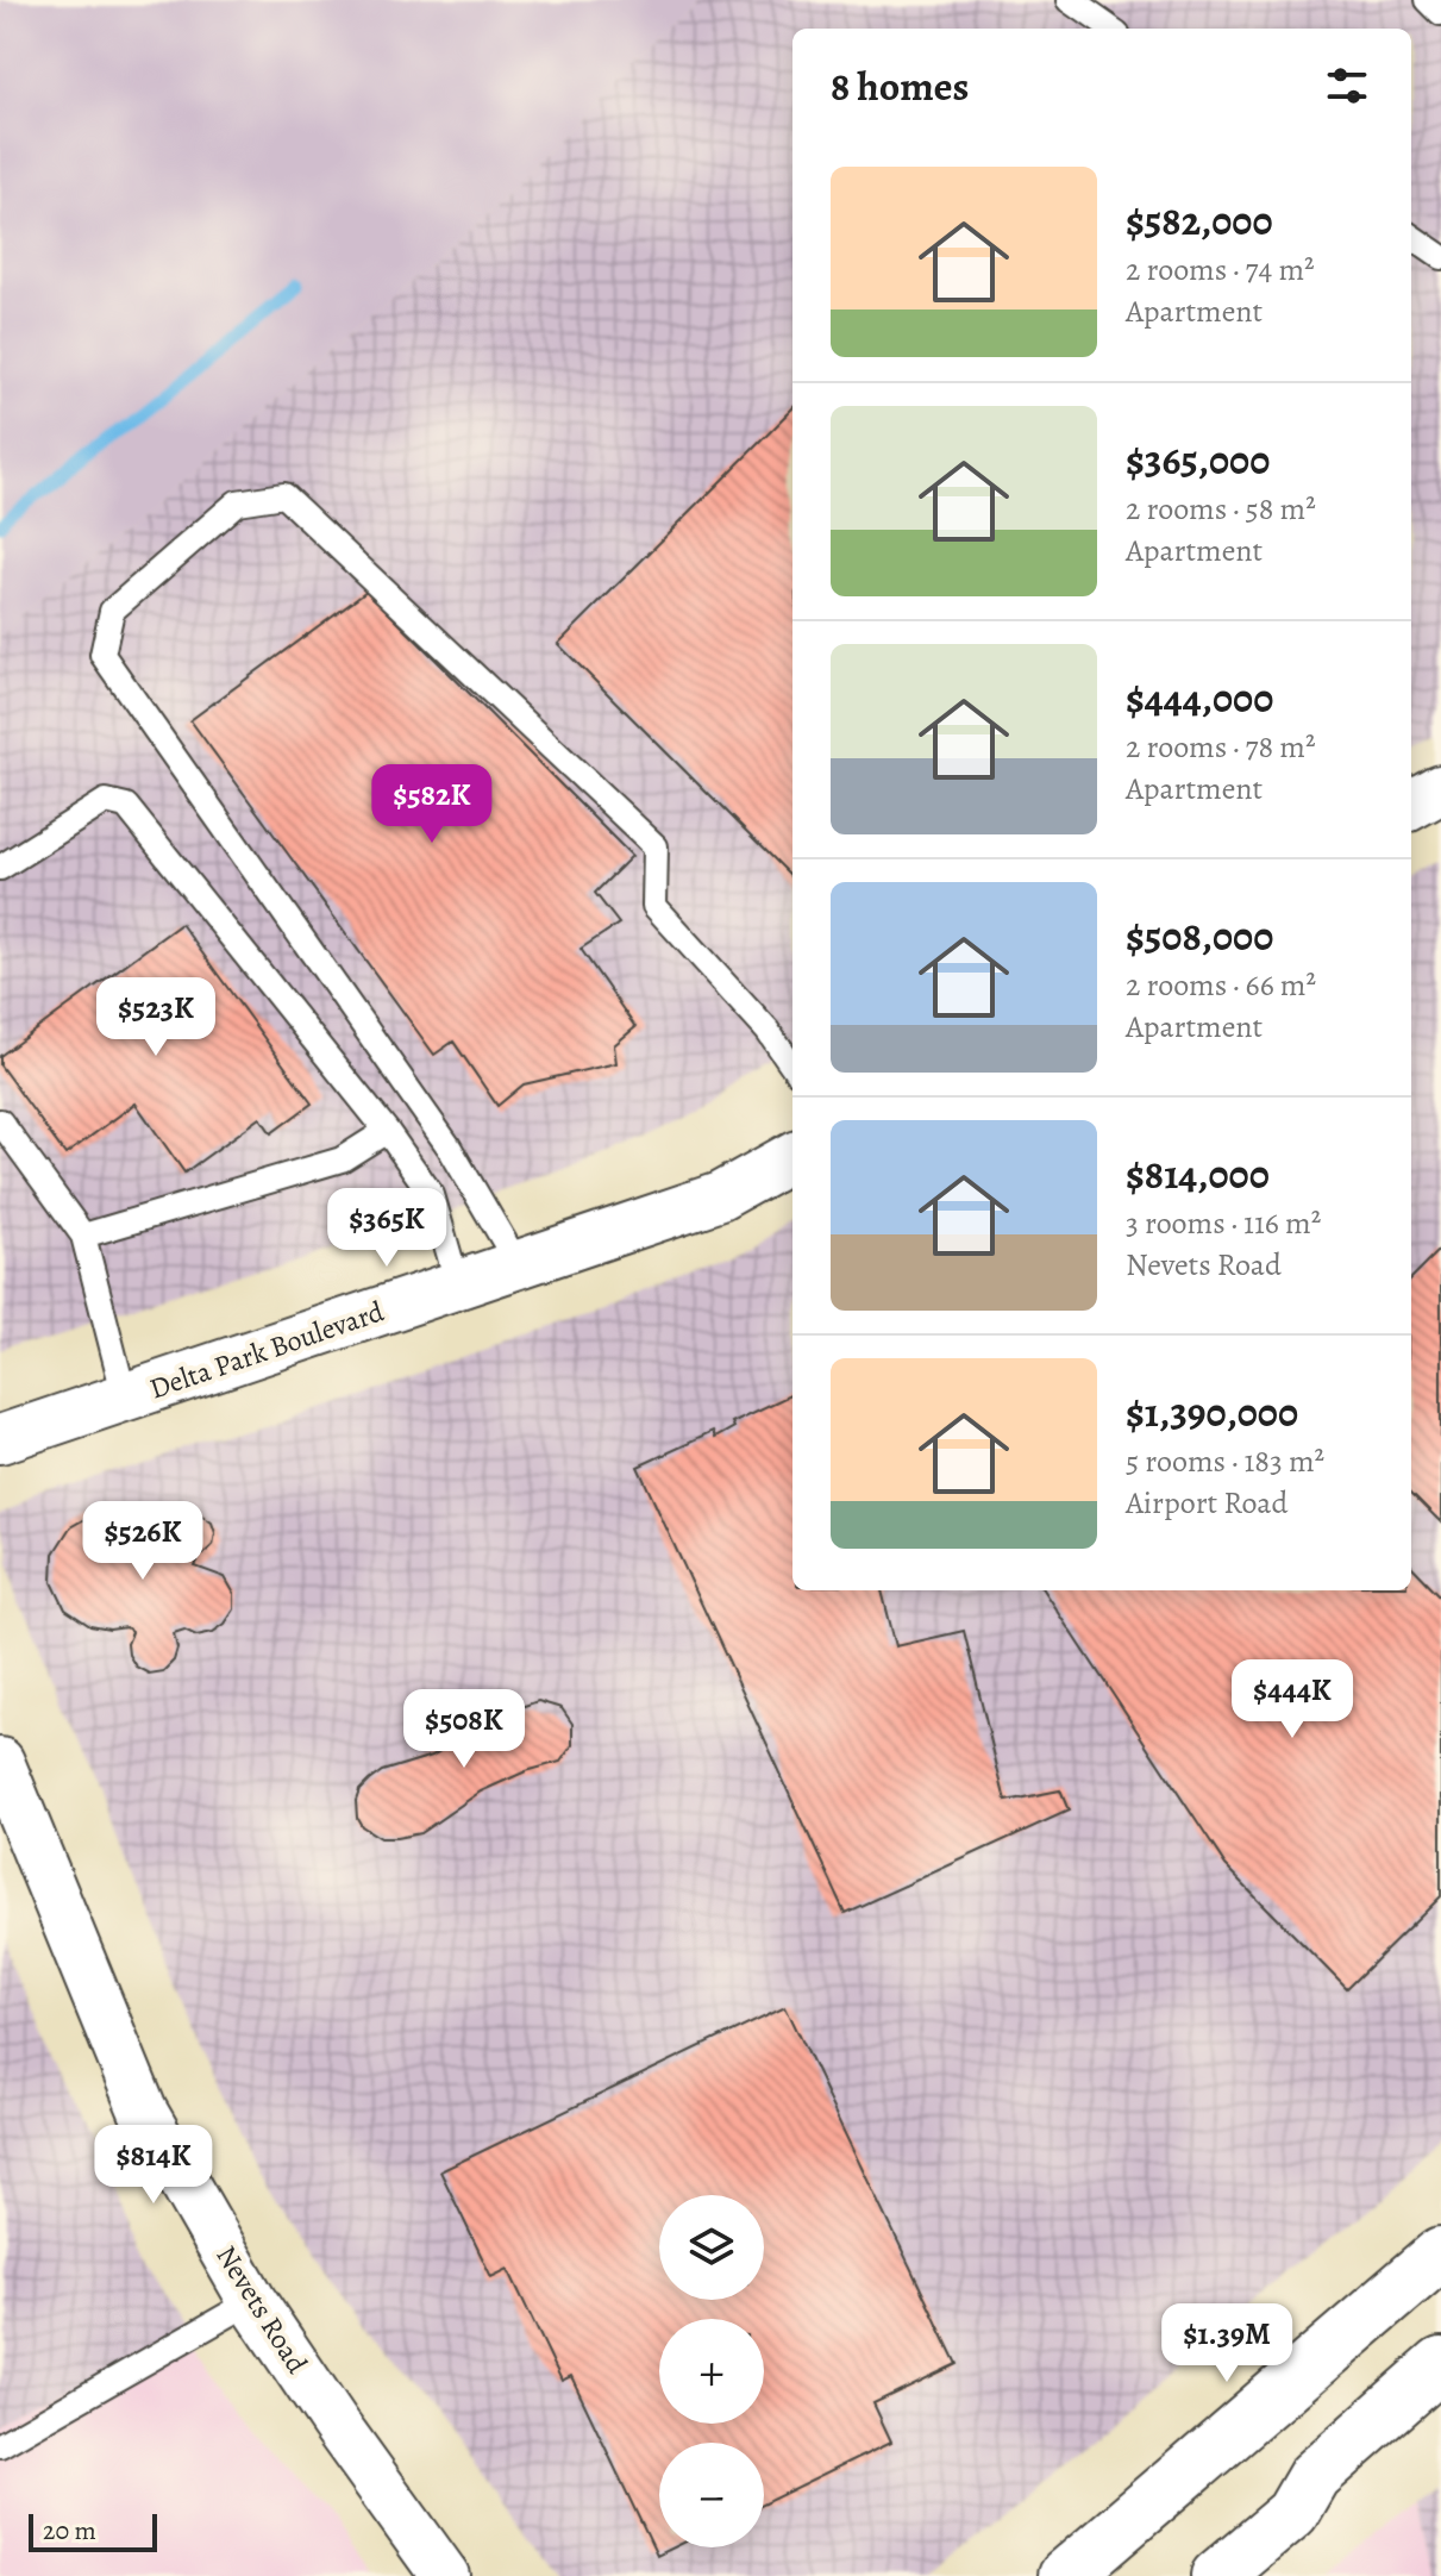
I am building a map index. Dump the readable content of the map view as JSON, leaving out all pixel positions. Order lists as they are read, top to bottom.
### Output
{
  "streets": {
    "street": ["Delta Park Boulevard", "Nevets Road"]
  },
  "scale_bar": "20 m",
  "page": {
    "heading": "8 homes",
    "list": [
      {
        "name": "$582,000",
        "note": "2 rooms · 74 m² · Apartment"
      },
      {
        "name": "$365,000",
        "note": "2 rooms · 58 m² · Apartment"
      },
      {
        "name": "$444,000",
        "note": "2 rooms · 78 m² · Apartment"
      },
      {
        "name": "$508,000",
        "note": "2 rooms · 66 m² · Apartment"
      },
      {
        "name": "$814,000",
        "note": "3 rooms · 116 m² · Nevets Road"
      },
      {
        "name": "$1,390,000",
        "note": "5 rooms · 183 m² · Airport Road"
      }
    ],
    "price": [
      "$582K",
      "$523K",
      "$365K",
      "$526K",
      "$444K",
      "$508K",
      "$814K",
      "$1.39M"
    ],
    "map_buttons": ["+", "−"],
    "scale": "20 m"
  }
}
